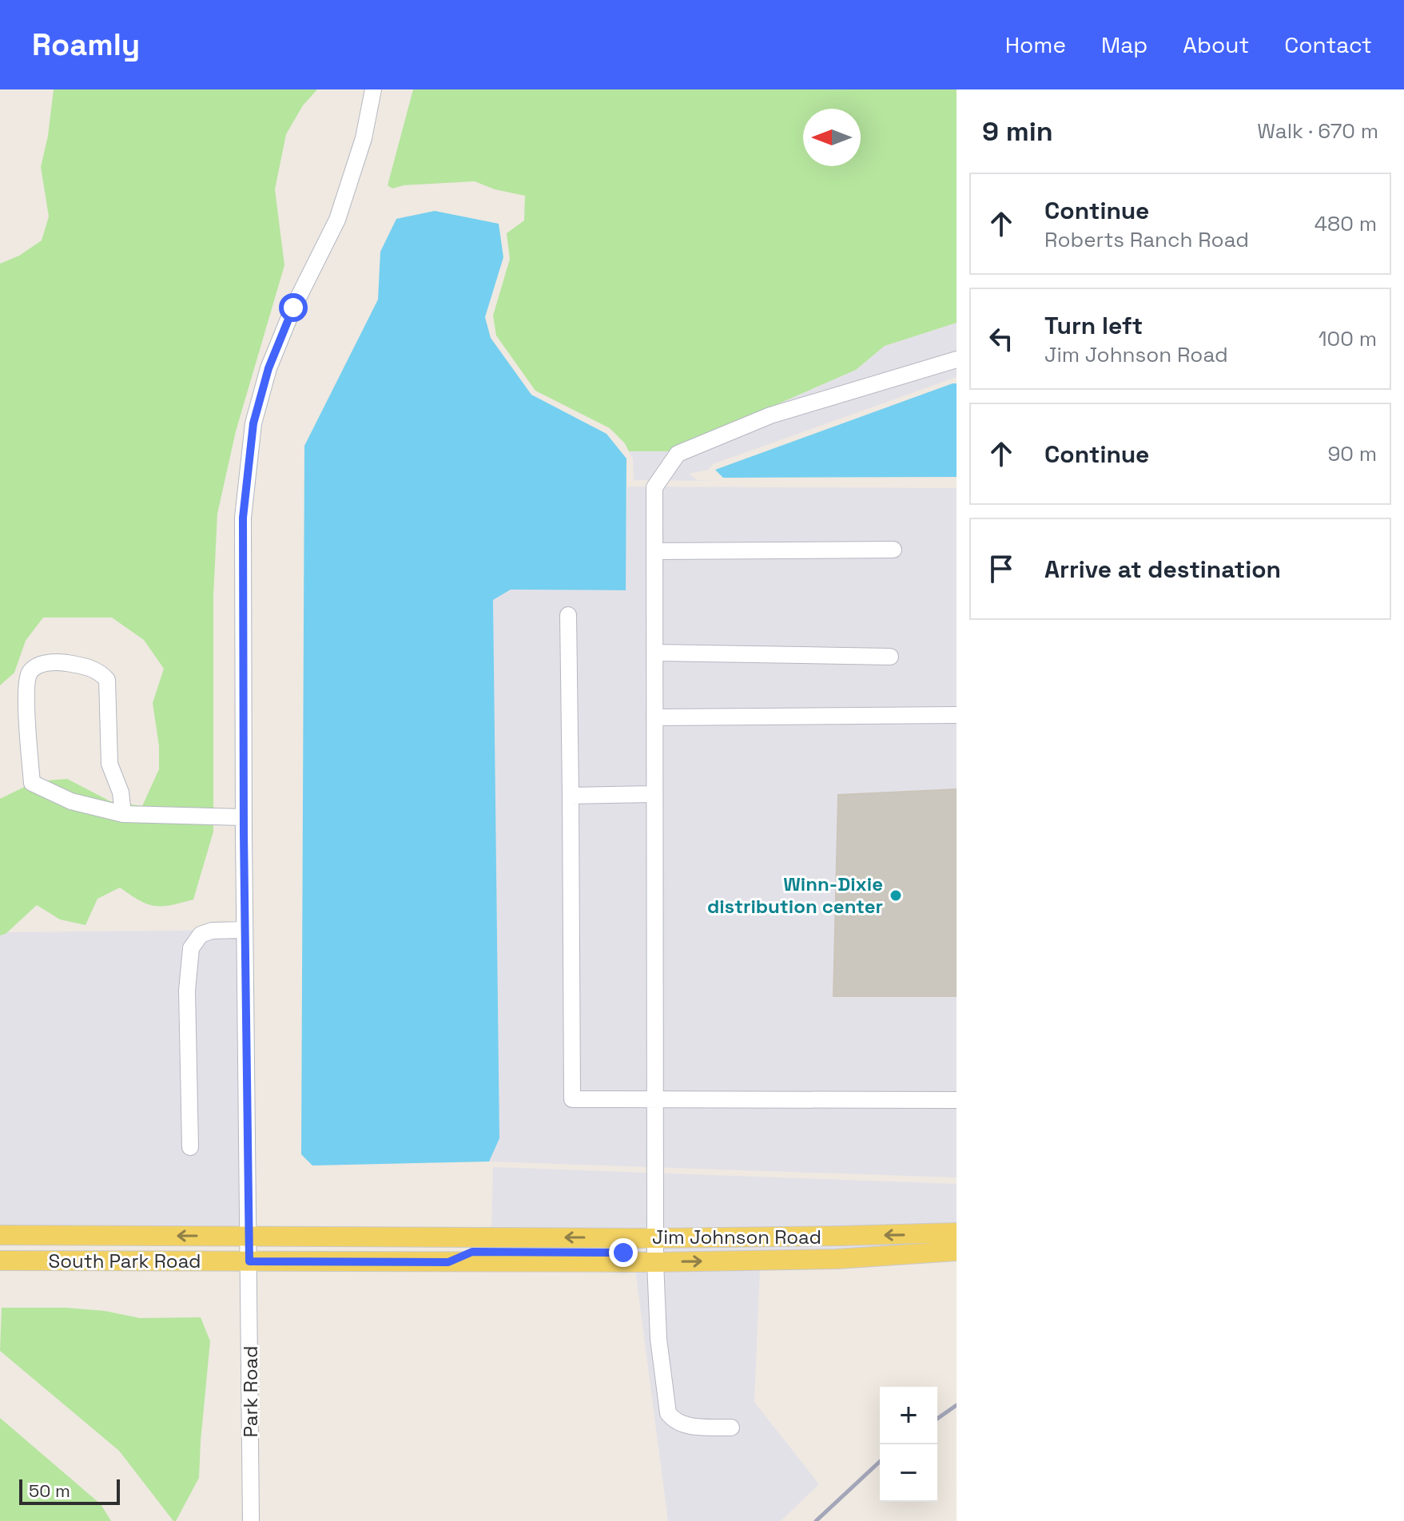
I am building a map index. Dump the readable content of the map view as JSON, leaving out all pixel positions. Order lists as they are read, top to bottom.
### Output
{
  "streets": {
    "main road": ["Jim Johnson Road", "South Park Road"],
    "street": ["Park Road"]
  },
  "crossings": [
    ["Jim Johnson Road", "South Park Road"],
    ["Jim Johnson Road", "Park Road"],
    ["South Park Road", "Park Road"]
  ],
  "places": ["Winn-Dixie distribution center"],
  "scale_bar": "50 m",
  "north": "left",
  "page": {
    "header": "Roamly",
    "nav": [
      "Home",
      "Map",
      "About",
      "Contact"
    ],
    "heading": ["9 min", "Walk · 670 m"],
    "list": [
      ["Continue", "Roberts Ranch Road", "480 m"],
      ["Turn left", "Jim Johnson Road", "100 m"],
      ["Continue", "90 m"],
      "Arrive at destination"
    ],
    "map_buttons": ["+", "−"],
    "scale": "50 m"
  }
}
